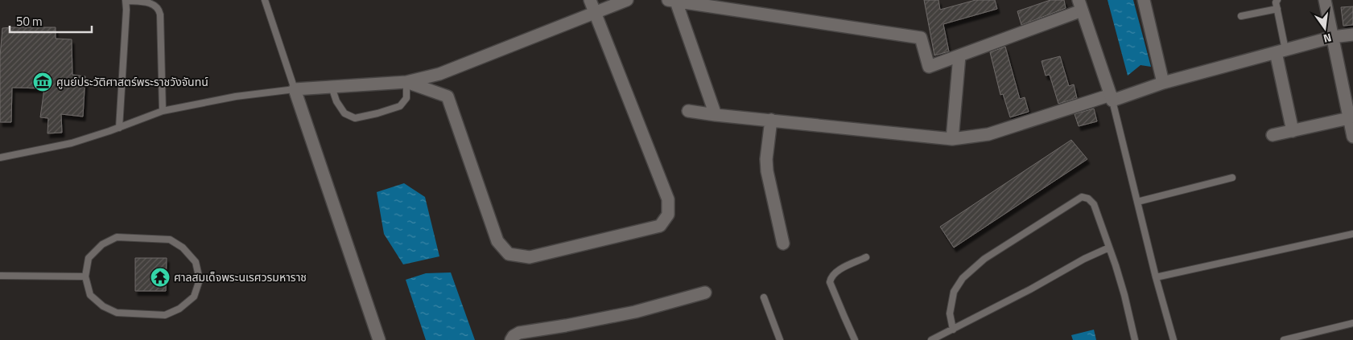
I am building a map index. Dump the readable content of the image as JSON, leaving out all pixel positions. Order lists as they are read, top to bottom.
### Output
{
  "places": {
    "museum": ["ศูนย์ประวัติศาสตร์พระราชวังจันทน์"],
    "temple": ["ศาลสมเด็จพระนเรศวรมหาราช"]
  },
  "scale_bar": "50 m",
  "north": "bottom"
}
